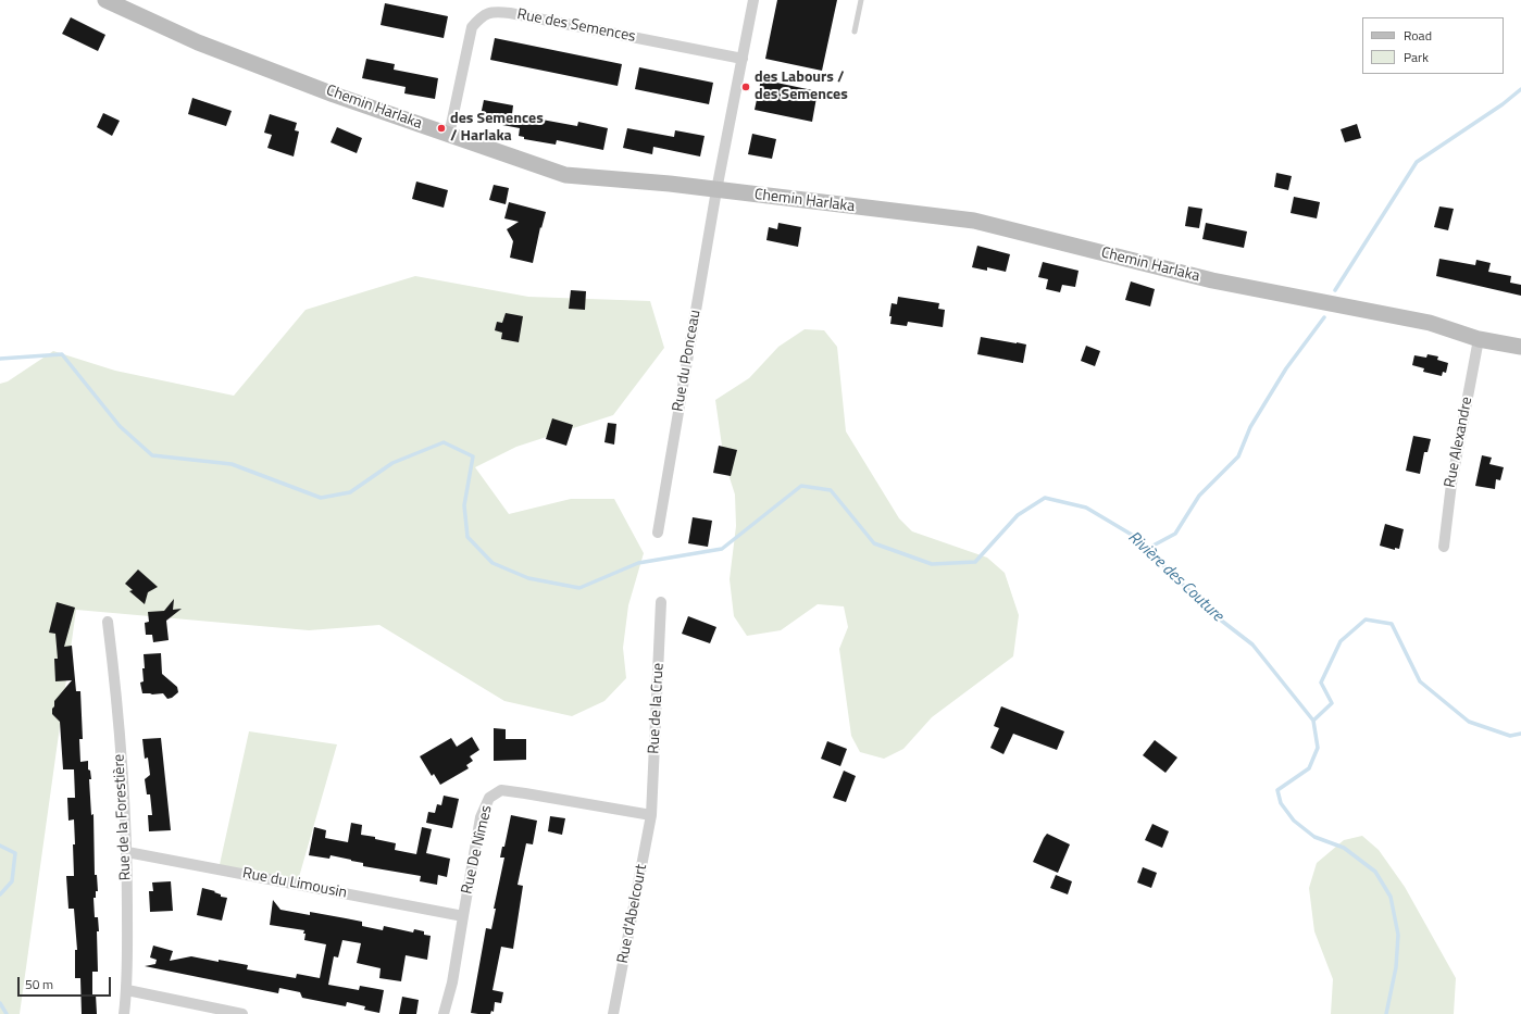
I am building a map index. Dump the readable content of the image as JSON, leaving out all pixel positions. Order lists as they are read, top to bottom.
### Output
{
  "streets": {
    "street": [
      "Rue des Semences",
      "Chemin Harlaka",
      "Rue du Ponceau",
      "Rue Alexandre",
      "Rue de la Crue",
      "Rue de la Forestière",
      "Rue De Nîmes",
      "Rue du Limousin",
      "Rue d'Abelcourt"
    ]
  },
  "crossings": [
    ["Rue des Semences", "Chemin Harlaka"],
    ["Rue des Semences", "Rue du Ponceau"],
    ["Chemin Harlaka", "Rue du Ponceau"],
    ["Chemin Harlaka", "Rue Alexandre"],
    ["Rue de la Crue", "Rue De Nîmes"],
    ["Rue de la Crue", "Rue d'Abelcourt"],
    ["Rue de la Forestière", "Rue du Limousin"],
    ["Rue De Nîmes", "Rue du Limousin"],
    ["Rue De Nîmes", "Rue d'Abelcourt"]
  ],
  "water": ["Rivière des Couture"],
  "places": ["des Labours / des Semences", "des Semences / Harlaka"],
  "legend": ["Road", "Park"],
  "scale_bar": "50 m"
}
